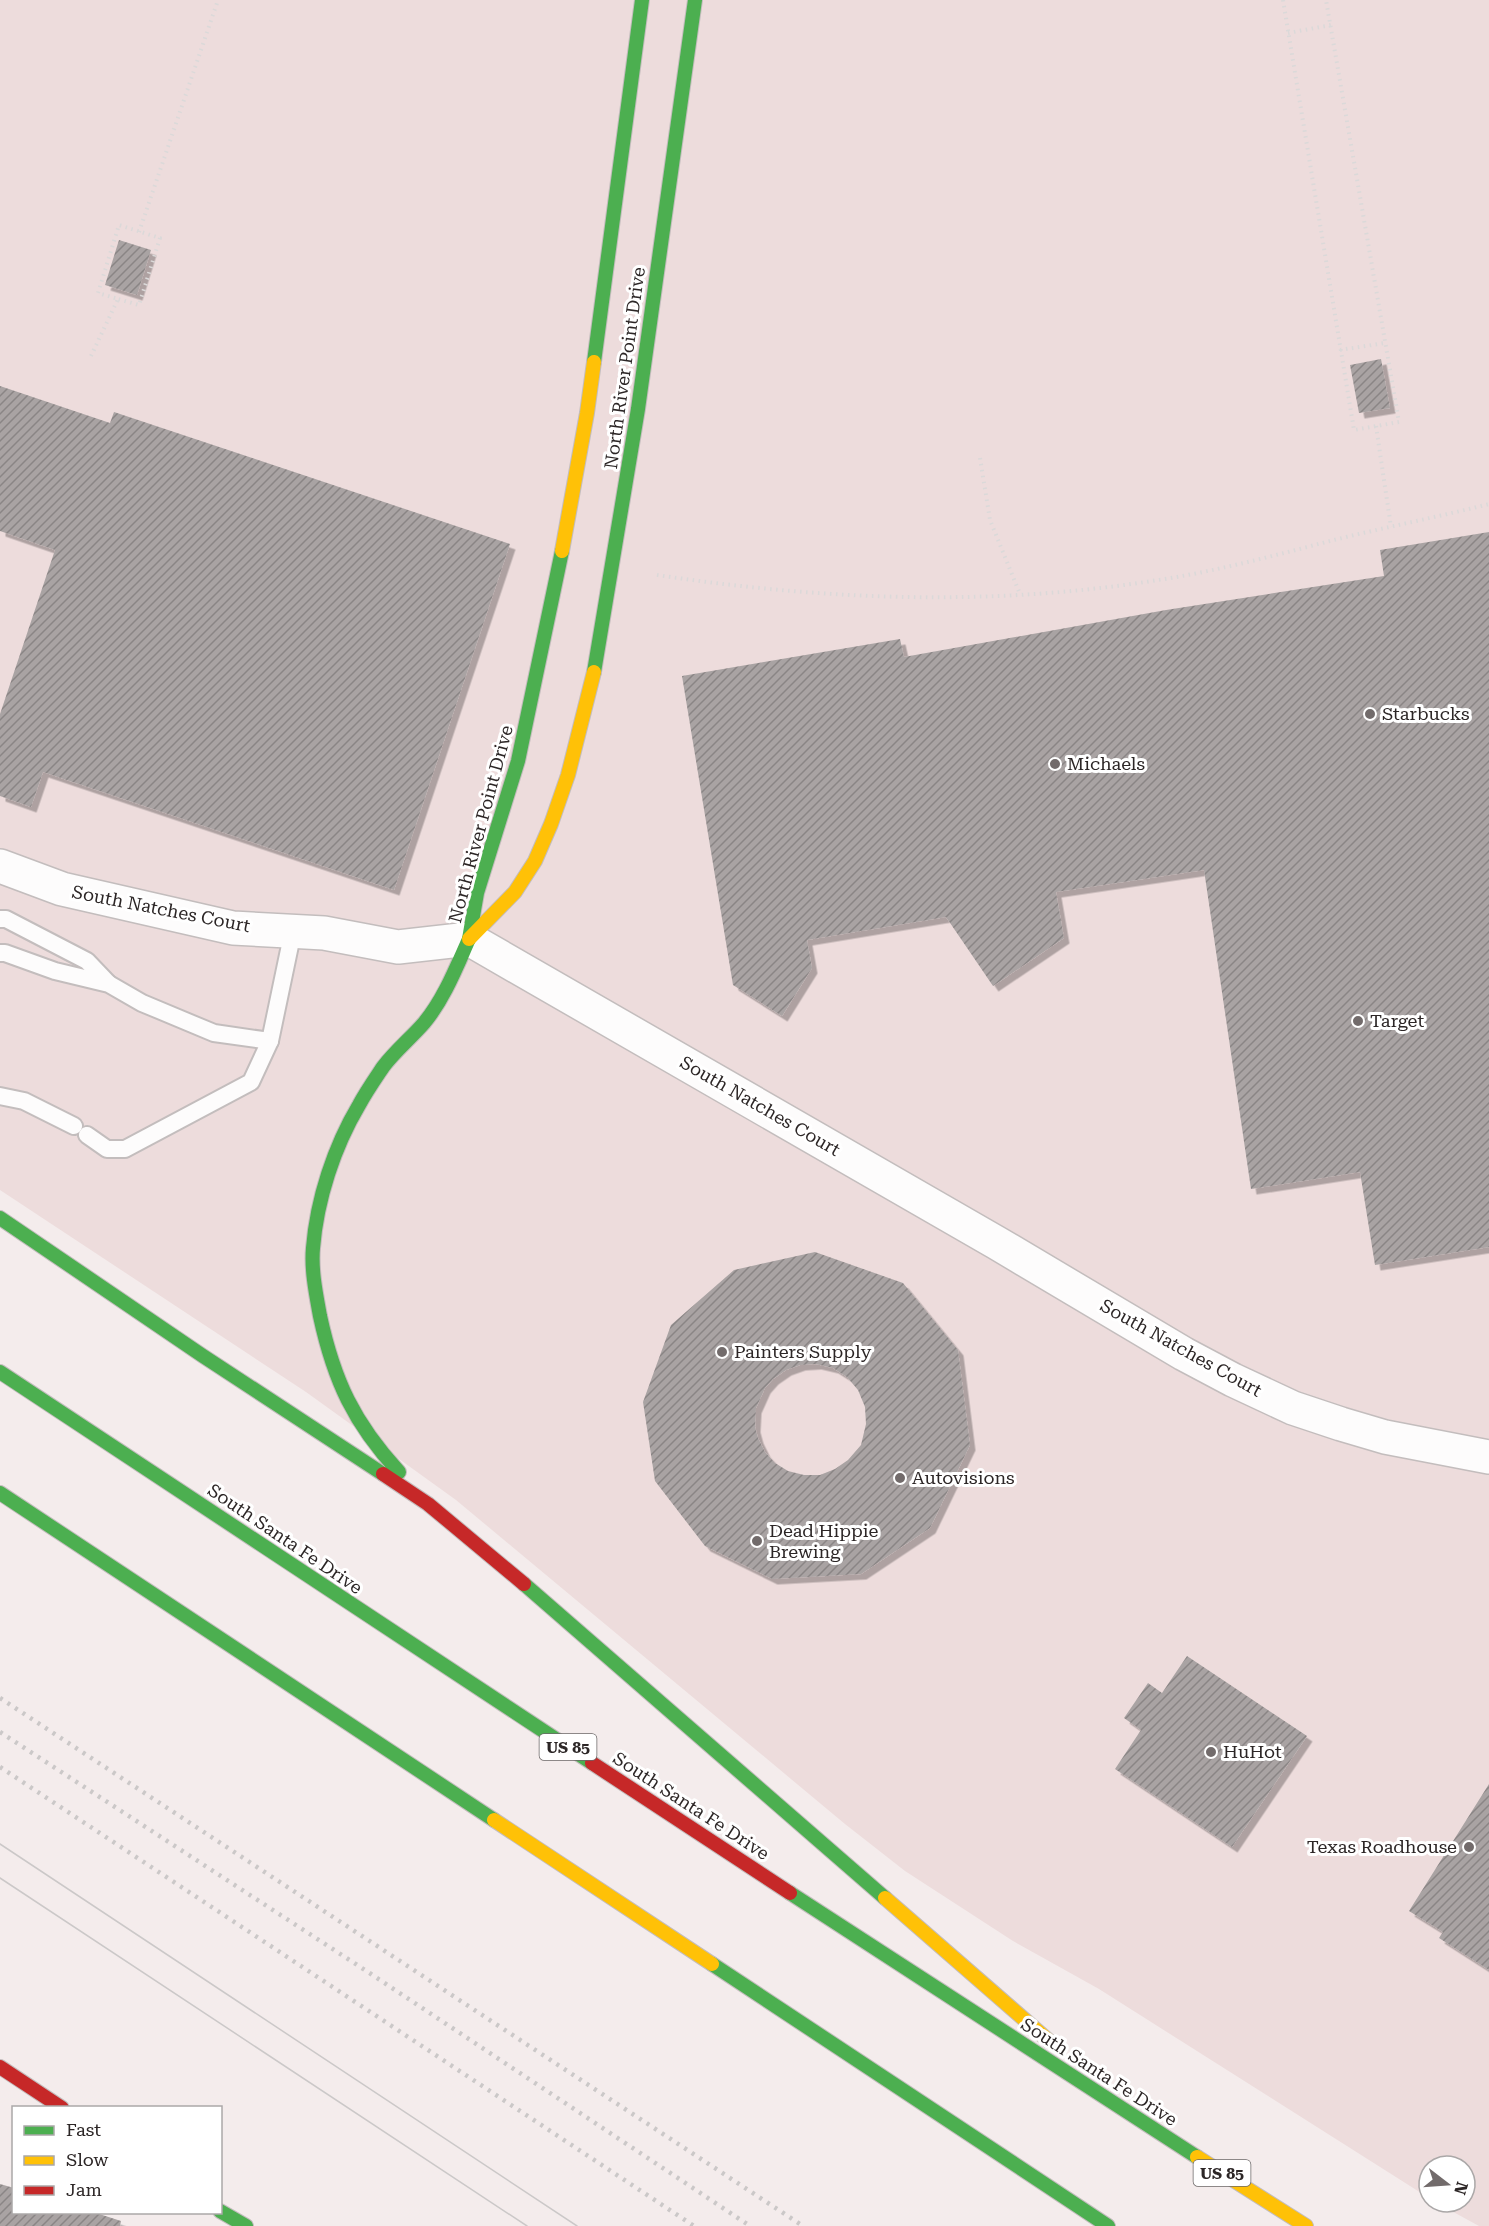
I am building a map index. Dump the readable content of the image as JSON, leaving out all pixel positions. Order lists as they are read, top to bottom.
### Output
{
  "streets": {
    "main road": ["North River Point Drive", "South Santa Fe Drive", "US 85"],
    "street": ["South Natches Court"]
  },
  "crossings": [
    ["North River Point Drive", "South Natches Court"]
  ],
  "places": [
    "Starbucks",
    "Michaels",
    "Target",
    "Painters Supply",
    "Autovisions",
    "Dead Hippie Brewing",
    "HuHot",
    "Texas Roadhouse"
  ],
  "legend": ["Fast", "Slow", "Jam"],
  "north": "right"
}
